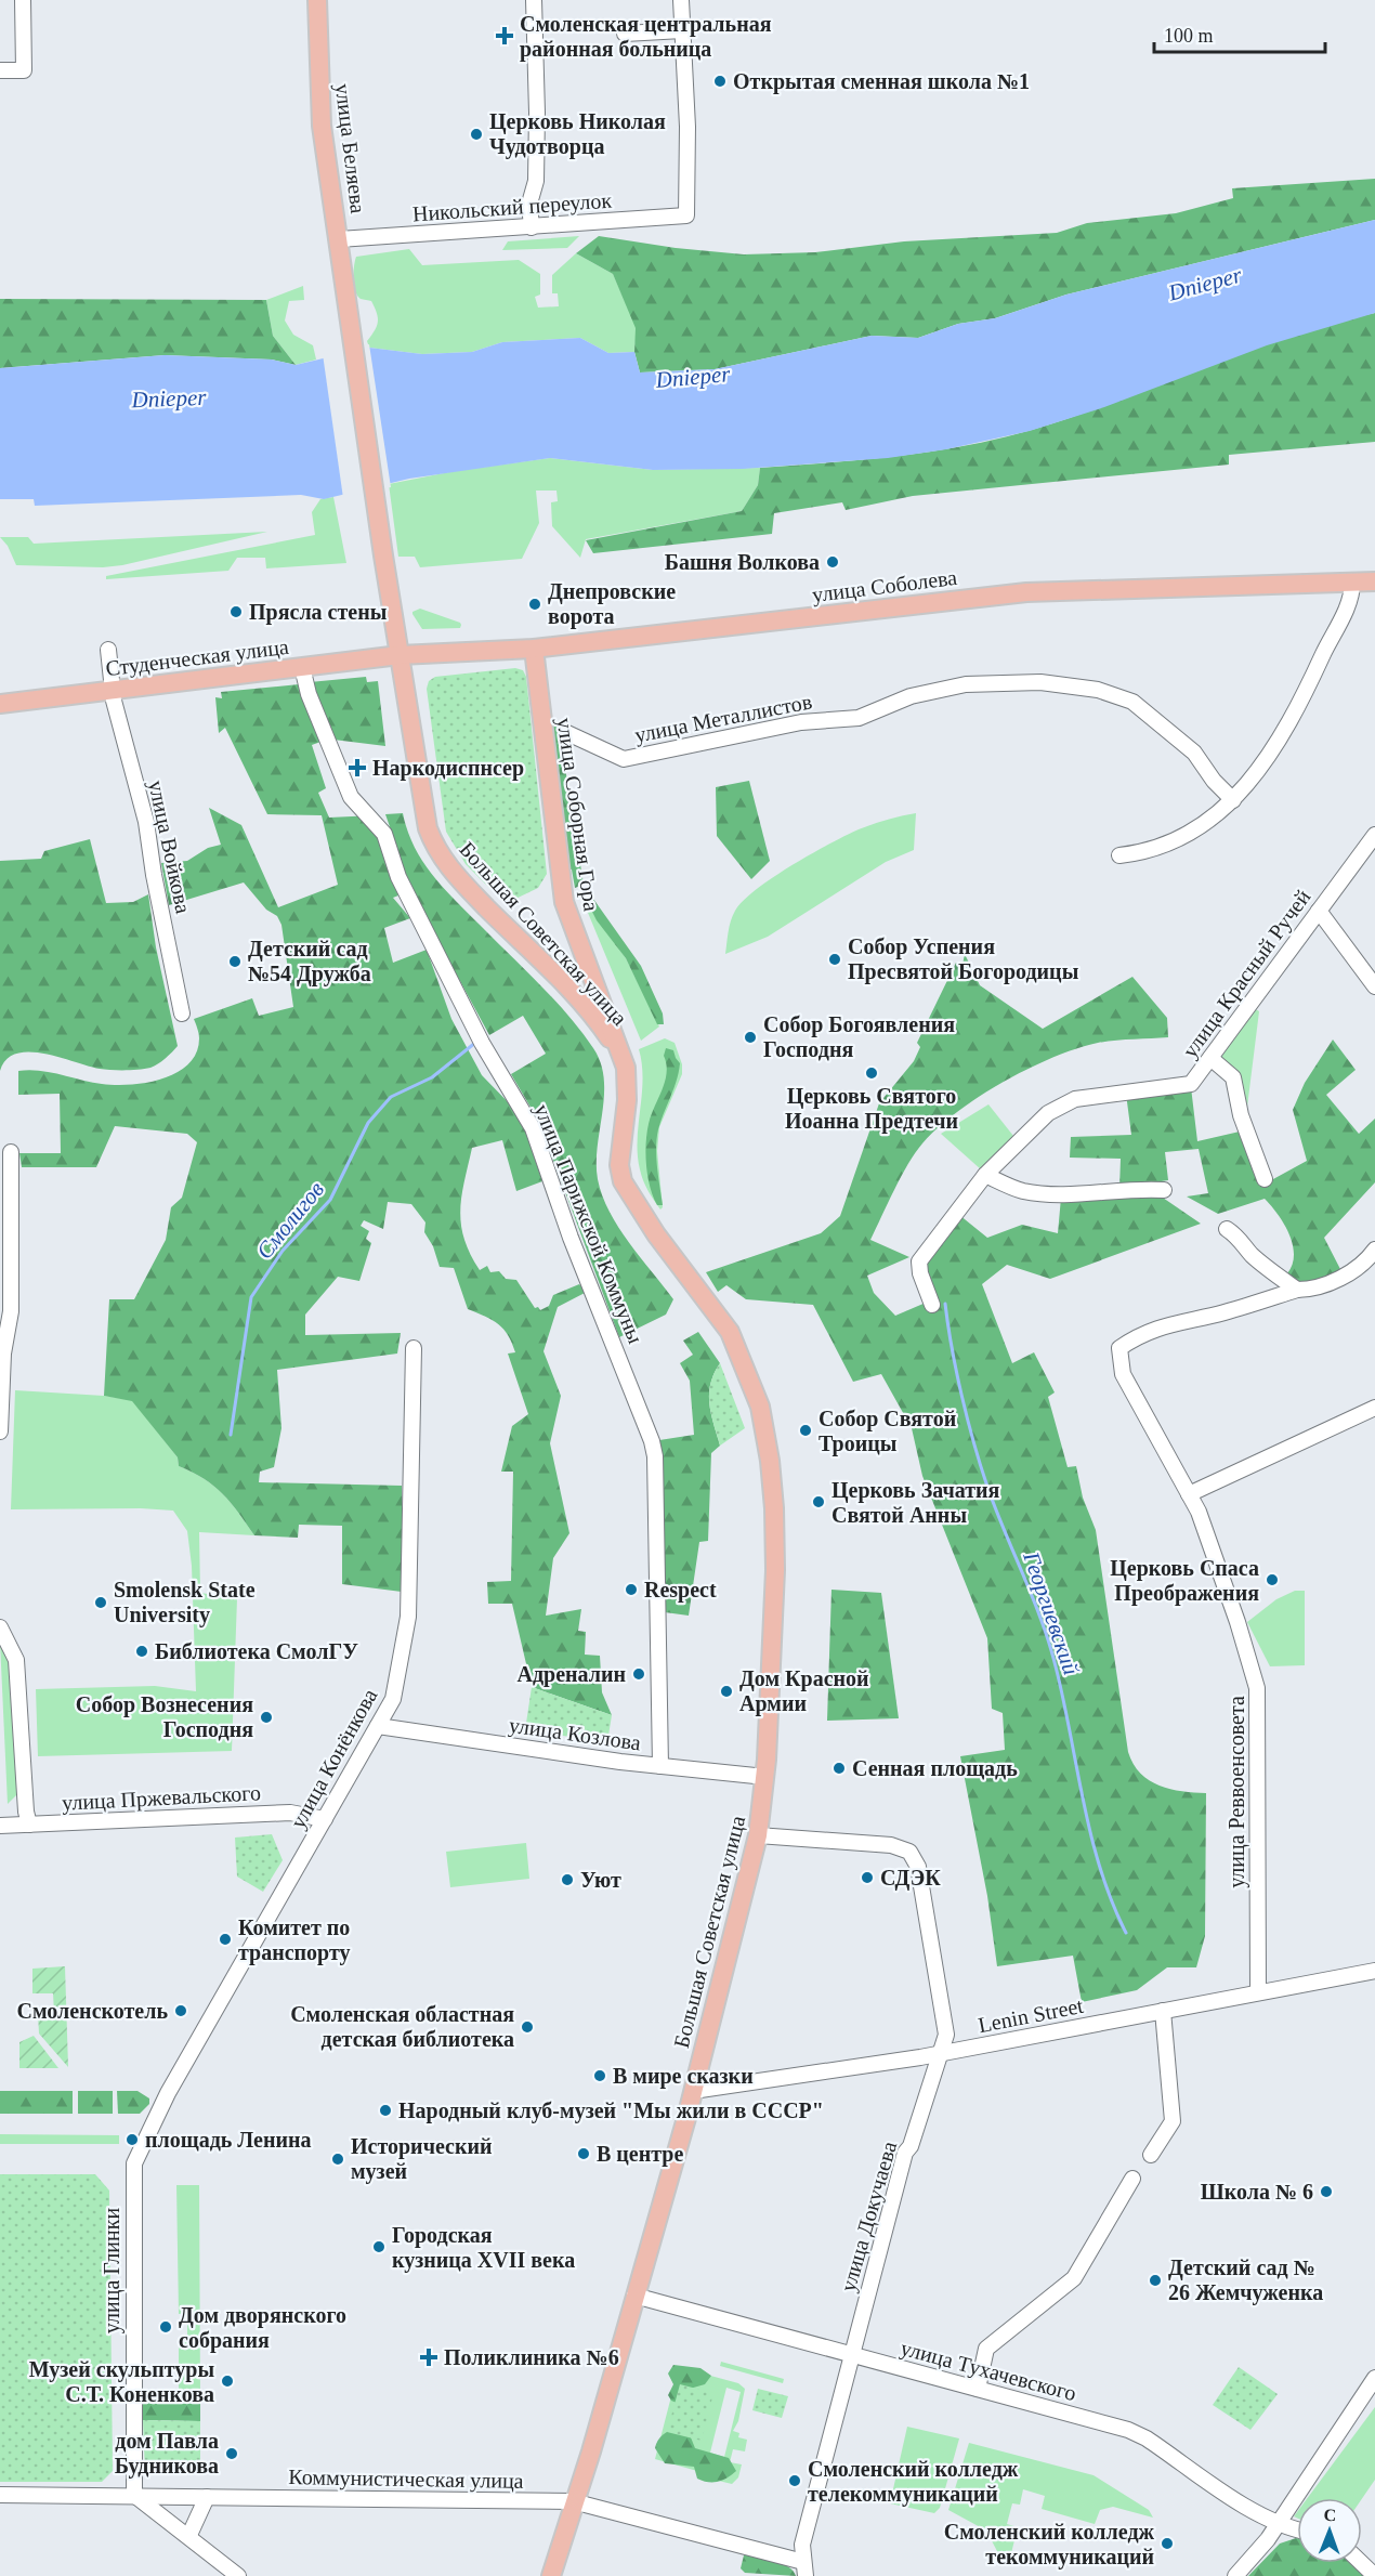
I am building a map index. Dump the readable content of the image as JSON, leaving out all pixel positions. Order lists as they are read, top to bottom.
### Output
{
  "streets": {
    "main road": [
      "улица Беляева",
      "улица Соболева",
      "Студенческая улица",
      "улица Соборная Гора",
      "Большая Советская улица"
    ],
    "street": [
      "Никольский переулок",
      "улица Металлистов",
      "улица Войкова",
      "улица Красный Ручей",
      "улица Парижской Коммуны",
      "улица Козлова",
      "улица Конёнкова",
      "улица Реввоенсовета",
      "улица Пржевальского",
      "Lenin Street",
      "улица Докучаева",
      "улица Глинки",
      "улица Тухачевского",
      "Коммунистическая улица"
    ]
  },
  "crossings": [
    ["улица Беляева", "Никольский переулок"],
    ["улица Беляева", "Большая Советская улица"],
    ["улица Соболева", "Студенческая улица"],
    ["улица Соболева", "улица Соборная Гора"],
    ["улица Соболева", "Большая Советская улица"],
    ["Студенческая улица", "улица Войкова"],
    ["Студенческая улица", "Большая Советская улица"],
    ["Студенческая улица", "улица Парижской Коммуны"],
    ["улица Соборная Гора", "Большая Советская улица"],
    ["Большая Советская улица", "улица Козлова"],
    ["Большая Советская улица", "Lenin Street"],
    ["Большая Советская улица", "улица Докучаева"],
    ["Большая Советская улица", "улица Тухачевского"],
    ["Большая Советская улица", "Коммунистическая улица"],
    ["улица Парижской Коммуны", "улица Козлова"],
    ["улица Козлова", "улица Конёнкова"],
    ["улица Конёнкова", "улица Пржевальского"],
    ["улица Конёнкова", "улица Глинки"],
    ["улица Реввоенсовета", "Lenin Street"],
    ["Lenin Street", "улица Докучаева"],
    ["улица Докучаева", "улица Тухачевского"],
    ["улица Докучаева", "Коммунистическая улица"],
    ["улица Глинки", "Коммунистическая улица"]
  ],
  "water": ["Dnieper", "Смолигов", "Георгиевский"],
  "places": {
    "health": ["Смоленская центральная районная больница", "Наркодиспнсер", "Поликлиника №6"],
    "other": [
      "Открытая сменная школа №1",
      "Церковь Николая Чудотворца",
      "Башня Волкова",
      "Днепровские ворота",
      "Прясла стены",
      "Собор Успения Пресвятой Богородицы",
      "Детский сад №54 Дружба",
      "Собор Богоявления Господня",
      "Церковь Святого Иоанна Предтечи",
      "Собор Святой Троицы",
      "Церковь Зачатия Святой Анны",
      "Церковь Спаса Преображения",
      "Respect",
      "Smolensk State University",
      "Библиотека СмолГУ",
      "Адреналин",
      "Дом Красной Армии",
      "Собор Вознесения Господня",
      "Сенная площадь",
      "СДЭК",
      "Уют",
      "Комитет по транспорту",
      "Смоленскотель",
      "Смоленская областная детская библиотека",
      "В мире сказки",
      "Народный клуб-музей \"Мы жили в СССР\"",
      "площадь Ленина",
      "В центре",
      "Исторический музей",
      "Школа № 6",
      "Городская кузница XVII века",
      "Детский сад № 26 Жемчуженка",
      "Дом дворянского собрания",
      "Музей скульптуры С.Т. Коненкова",
      "дом Павла Будникова",
      "Смоленский колледж телекоммуникаций",
      "Смоленский колледж текоммуникаций"
    ]
  },
  "scale_bar": "100 m",
  "north": "top"
}
